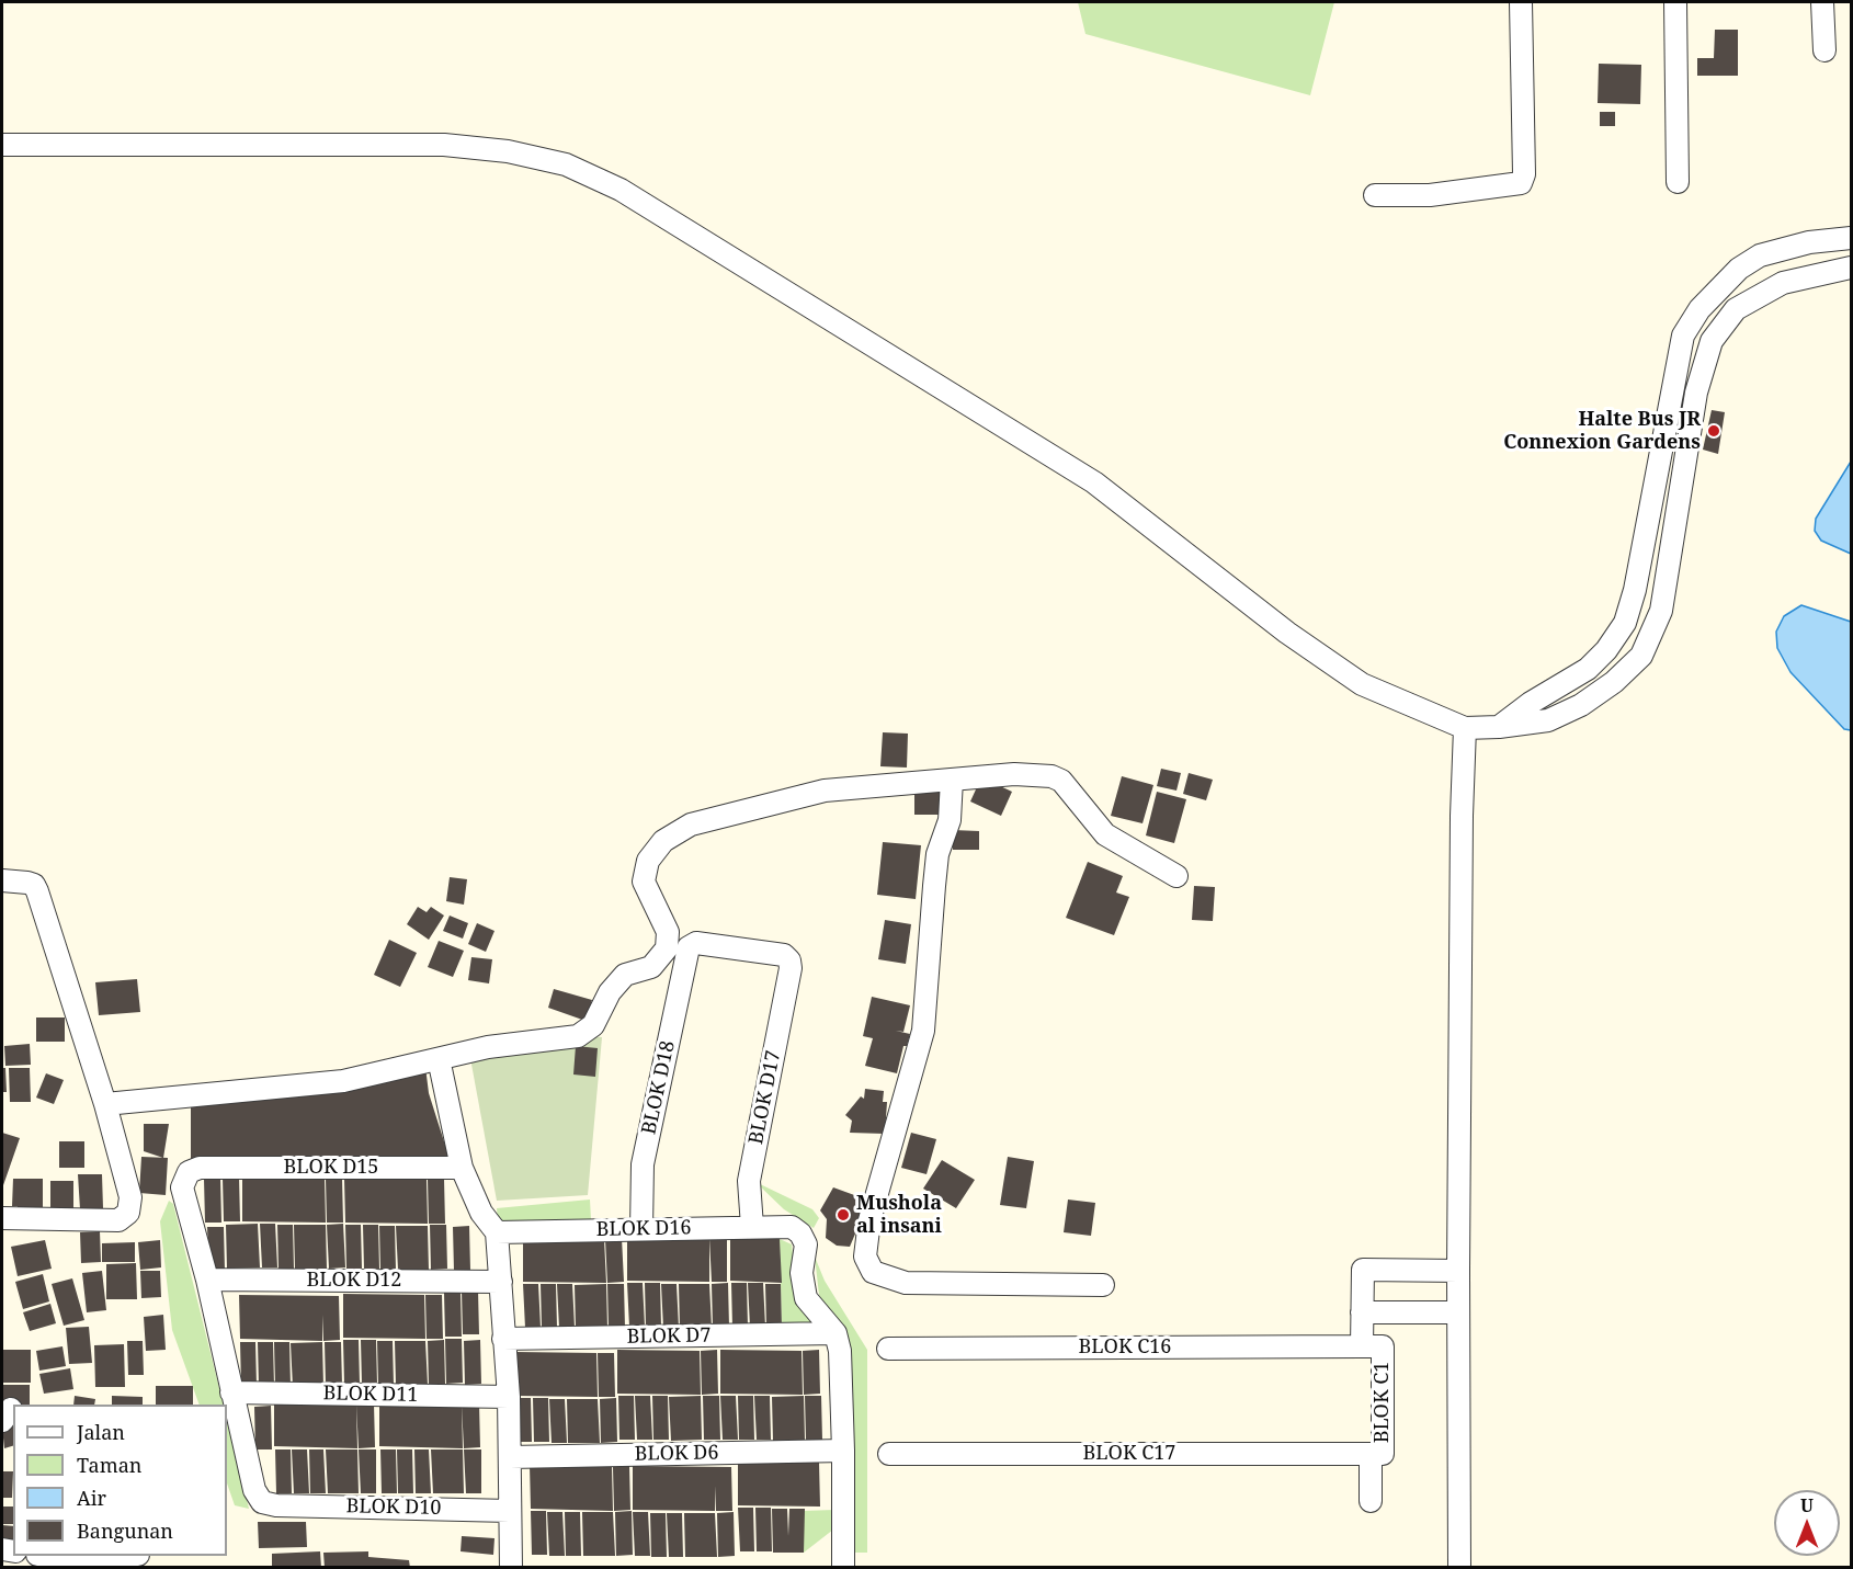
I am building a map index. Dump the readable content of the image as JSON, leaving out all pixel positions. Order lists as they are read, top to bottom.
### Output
{
  "streets": {
    "street": [
      "BLOK D18",
      "BLOK D17",
      "BLOK D15",
      "BLOK D16",
      "BLOK D12",
      "BLOK D7",
      "BLOK C16",
      "BLOK D11",
      "BLOK C1",
      "BLOK D6",
      "BLOK C17",
      "BLOK D10"
    ]
  },
  "crossings": [
    ["BLOK D18", "BLOK D17"],
    ["BLOK D18", "BLOK D16"],
    ["BLOK D17", "BLOK D16"],
    ["BLOK D15", "BLOK D12"],
    ["BLOK D16", "BLOK D7"],
    ["BLOK C16", "BLOK C1"],
    ["BLOK D11", "BLOK D10"],
    ["BLOK C1", "BLOK C17"]
  ],
  "places": ["Halte Bus JR Connexion Gardens", "Mushola al insani"],
  "legend": [
    "Jalan",
    "Taman",
    "Air",
    "Bangunan"
  ],
  "north": "top"
}
